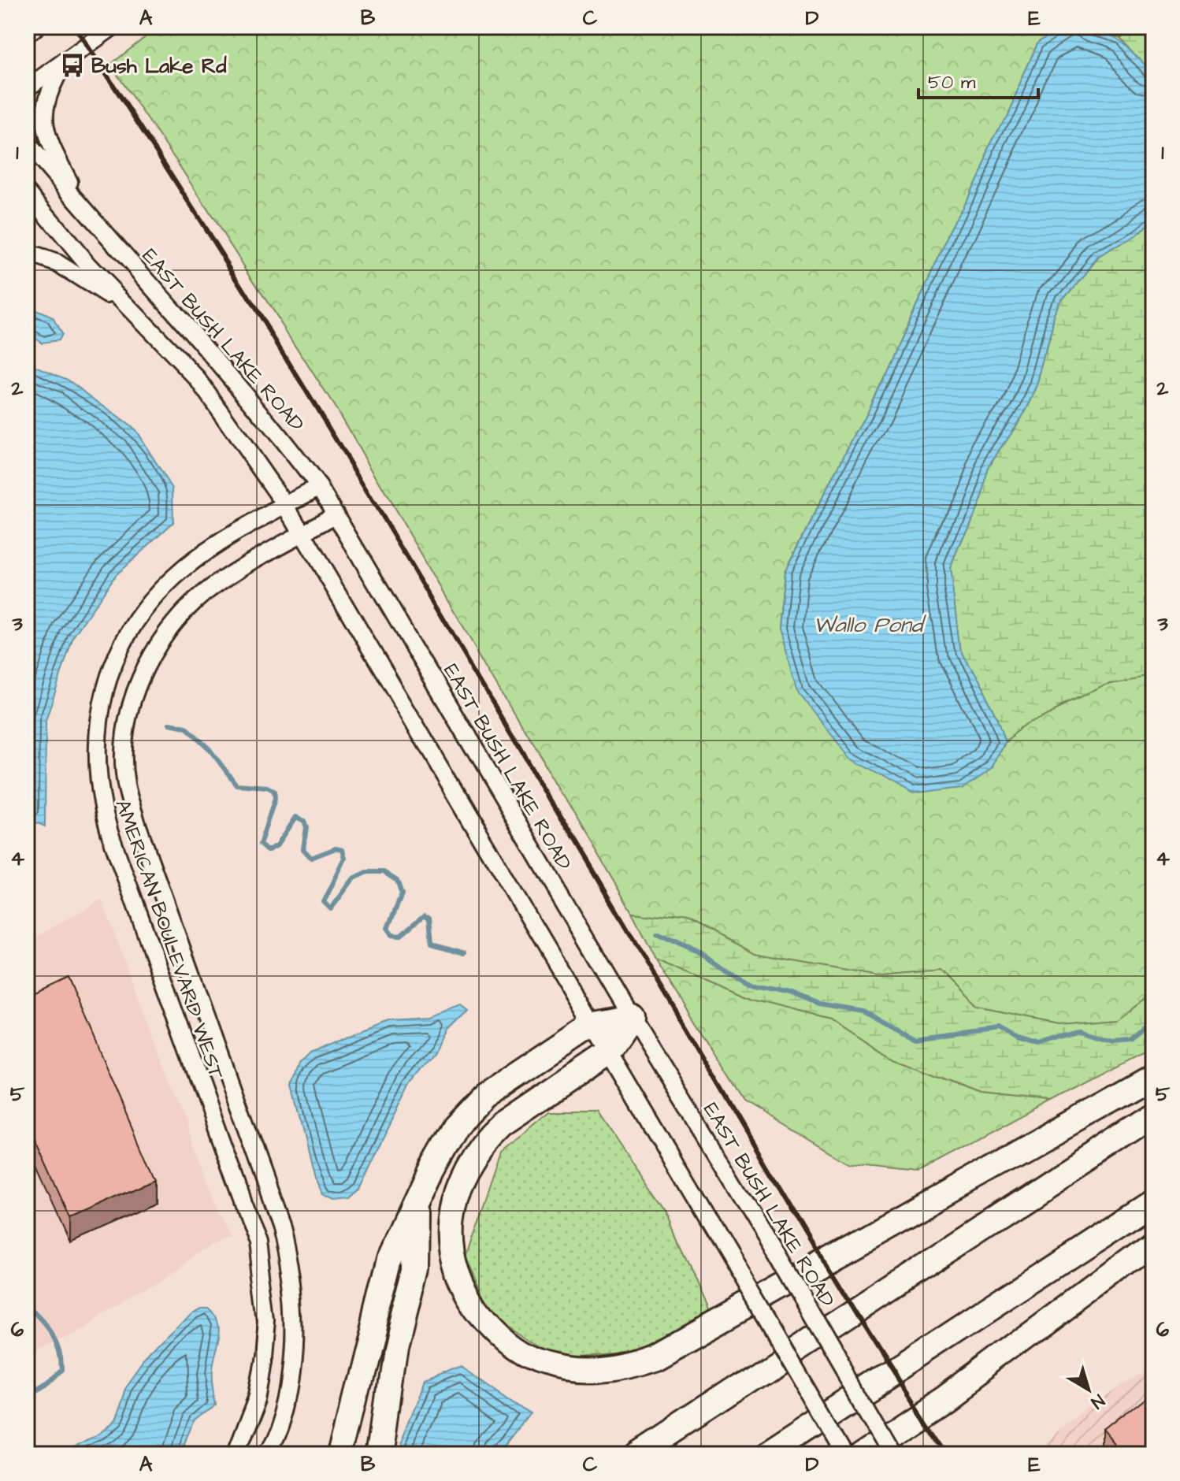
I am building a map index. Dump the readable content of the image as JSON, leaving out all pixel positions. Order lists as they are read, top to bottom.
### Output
{
  "streets": {
    "street": ["EAST BUSH LAKE ROAD", "AMERICAN BOULEVARD WEST"]
  },
  "crossings": [
    ["EAST BUSH LAKE ROAD", "AMERICAN BOULEVARD WEST"]
  ],
  "water": ["Wallo Pond"],
  "places": {
    "bus stop": ["Bush Lake Rd"]
  },
  "scale_bar": "50 m",
  "north": "bottom right",
  "grid": {
    "columns": [
      "A",
      "B",
      "C",
      "D",
      "E"
    ],
    "rows": [
      "1",
      "2",
      "3",
      "4",
      "5",
      "6"
    ]
  }
}
